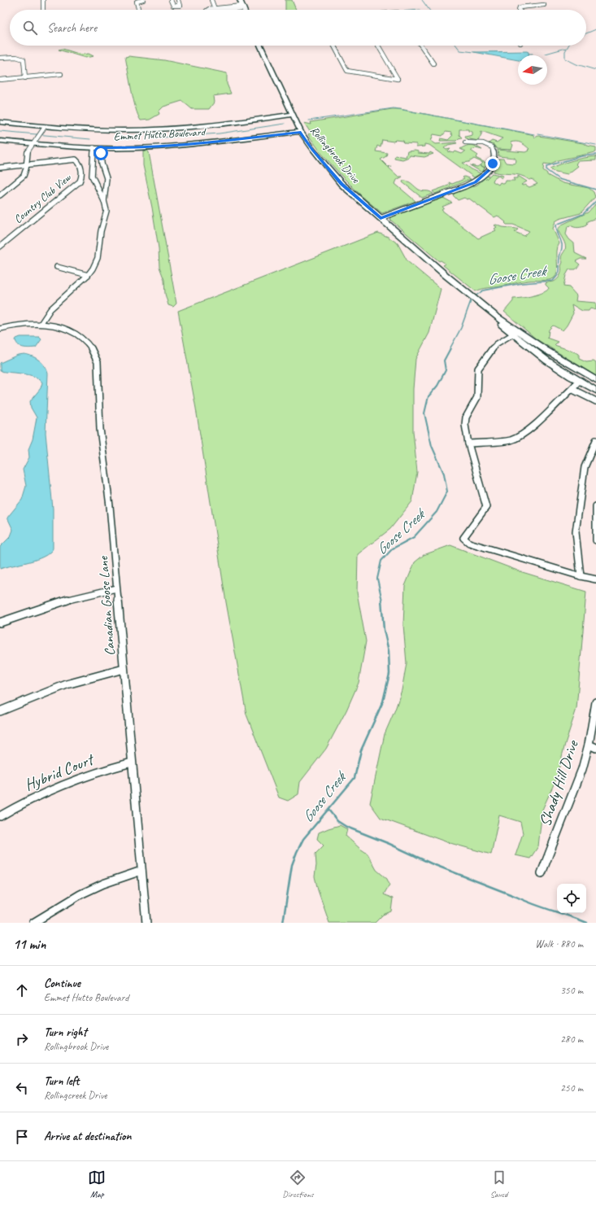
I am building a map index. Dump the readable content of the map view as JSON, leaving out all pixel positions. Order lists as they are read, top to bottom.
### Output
{
  "streets": {
    "main road": ["Emmet Hutto Boulevard", "Rollingbrook Drive"],
    "street": [
      "Country Club View",
      "Canadian Goose Lane",
      "Hybrid Court",
      "Shady Hill Drive"
    ]
  },
  "crossings": [
    ["Emmet Hutto Boulevard", "Rollingbrook Drive"],
    ["Canadian Goose Lane", "Hybrid Court"]
  ],
  "water": ["Goose Creek"],
  "north": "left",
  "page": {
    "search": "Search here",
    "heading": ["11 min", "Walk · 880 m"],
    "list": [
      ["Continue", "Emmet Hutto Boulevard", "350 m"],
      ["Turn right", "Rollingbrook Drive", "280 m"],
      ["Turn left", "Rollingcreek Drive", "250 m"],
      "Arrive at destination"
    ],
    "nav": ["Map", "Directions", "Saved"]
  }
}
